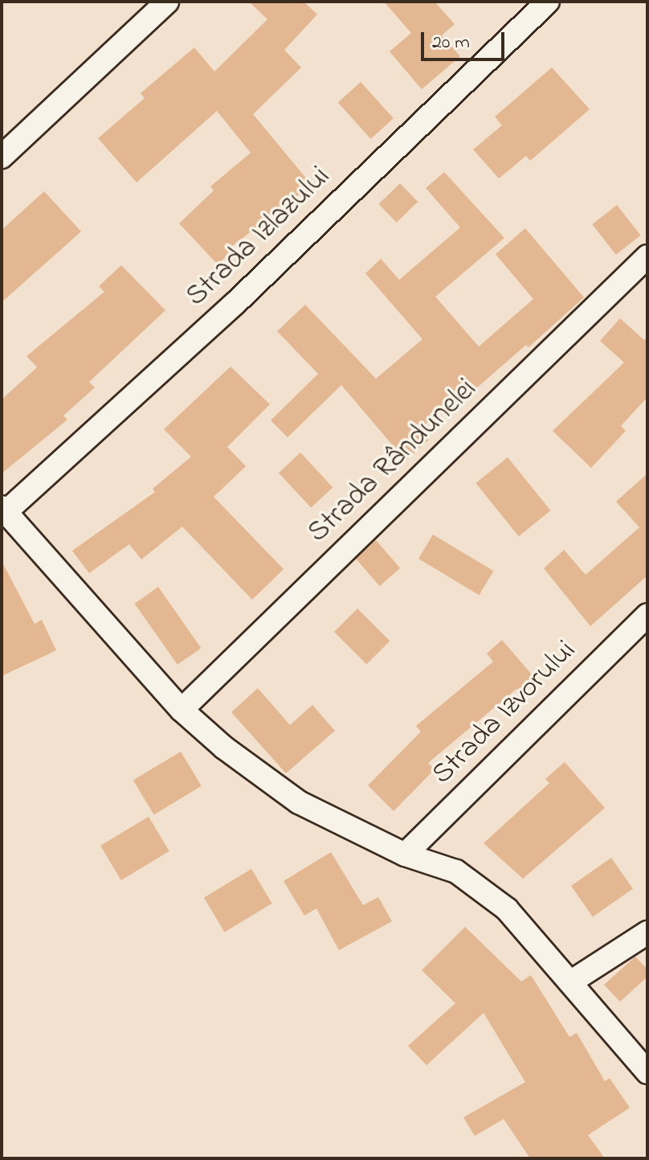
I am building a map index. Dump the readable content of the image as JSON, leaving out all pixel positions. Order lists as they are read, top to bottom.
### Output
{
  "streets": {
    "street": ["Strada Izlazului", "Strada Rândunelei", "Strada Izvorului"]
  },
  "scale_bar": "20 m"
}
